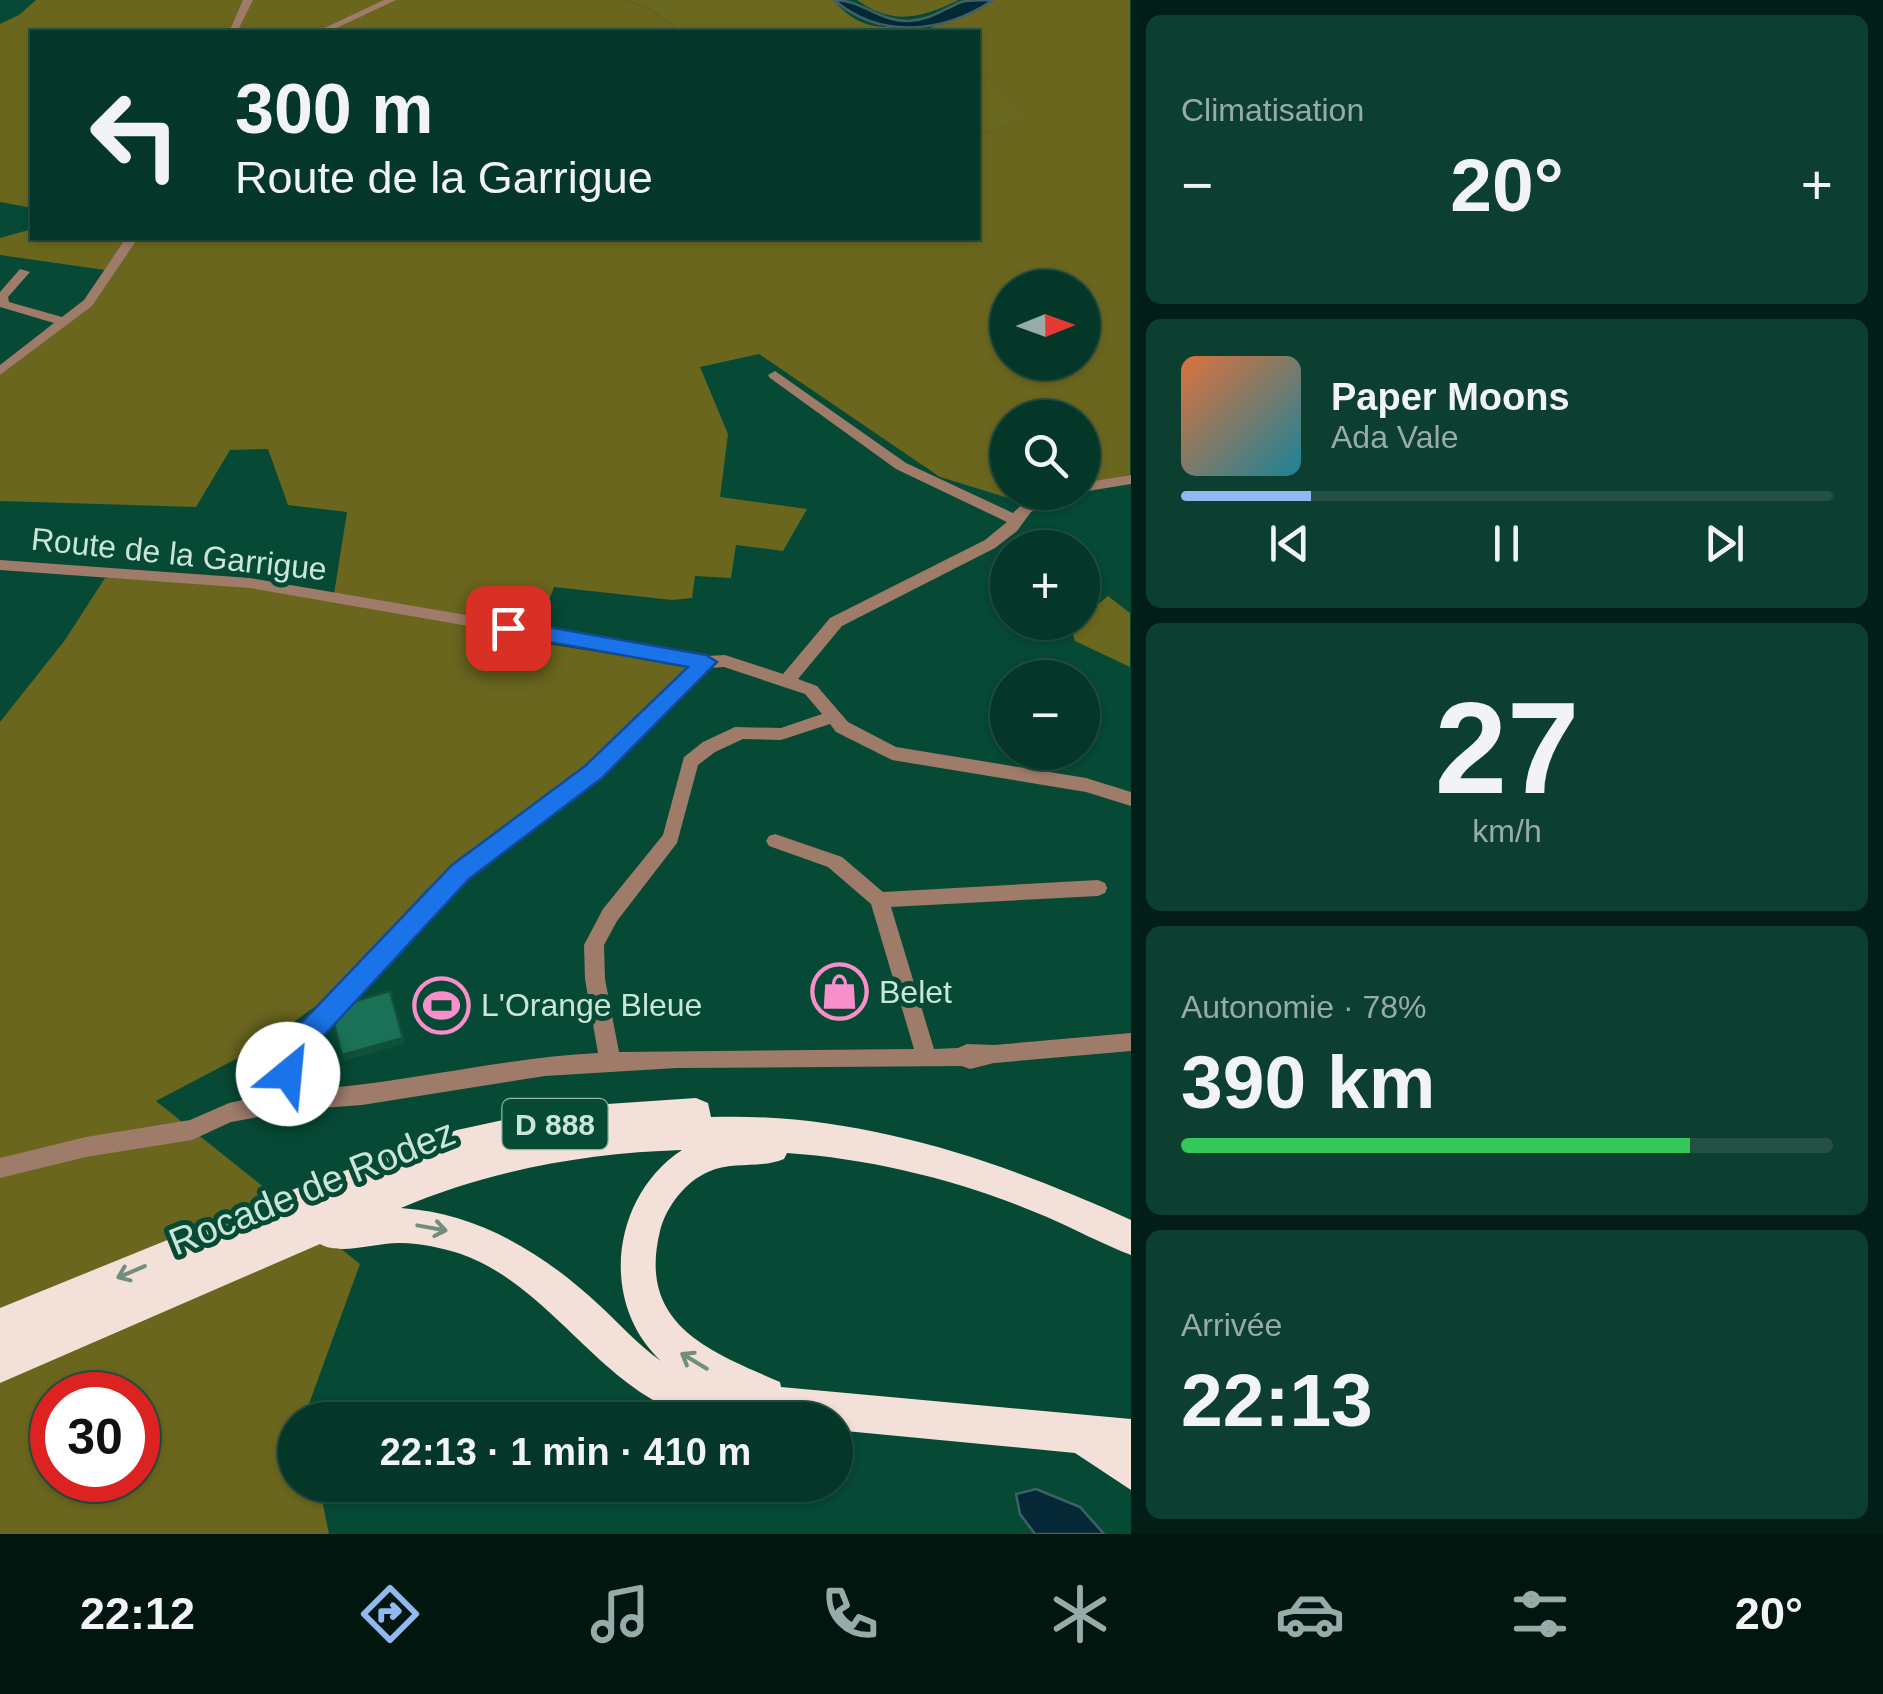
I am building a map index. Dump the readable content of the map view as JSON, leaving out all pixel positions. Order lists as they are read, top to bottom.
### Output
{
  "streets": {
    "highway": ["D 888", "Rocade de Rodez"],
    "street": ["Route de la Garrigue"]
  },
  "places": {
    "shop": ["Belet"],
    "sports": ["L'Orange Bleue"]
  },
  "north": "right",
  "page": {
    "tile": [
      "Climatisation",
      ["27", "km/h"],
      ["Autonomie · 78%", "390 km"],
      ["Arrivée", "22:13"]
    ],
    "turn": ["300 m", "Route de la Garrigue"],
    "heat": ["−", "20°", "+"],
    "map_buttons": ["+", "−"],
    "song": ["Paper Moons", "Ada Vale"],
    "limit": "30",
    "trip": "22:13 · 1 min · 410 m",
    "tabs": ["22:12", "20°"]
  }
}
